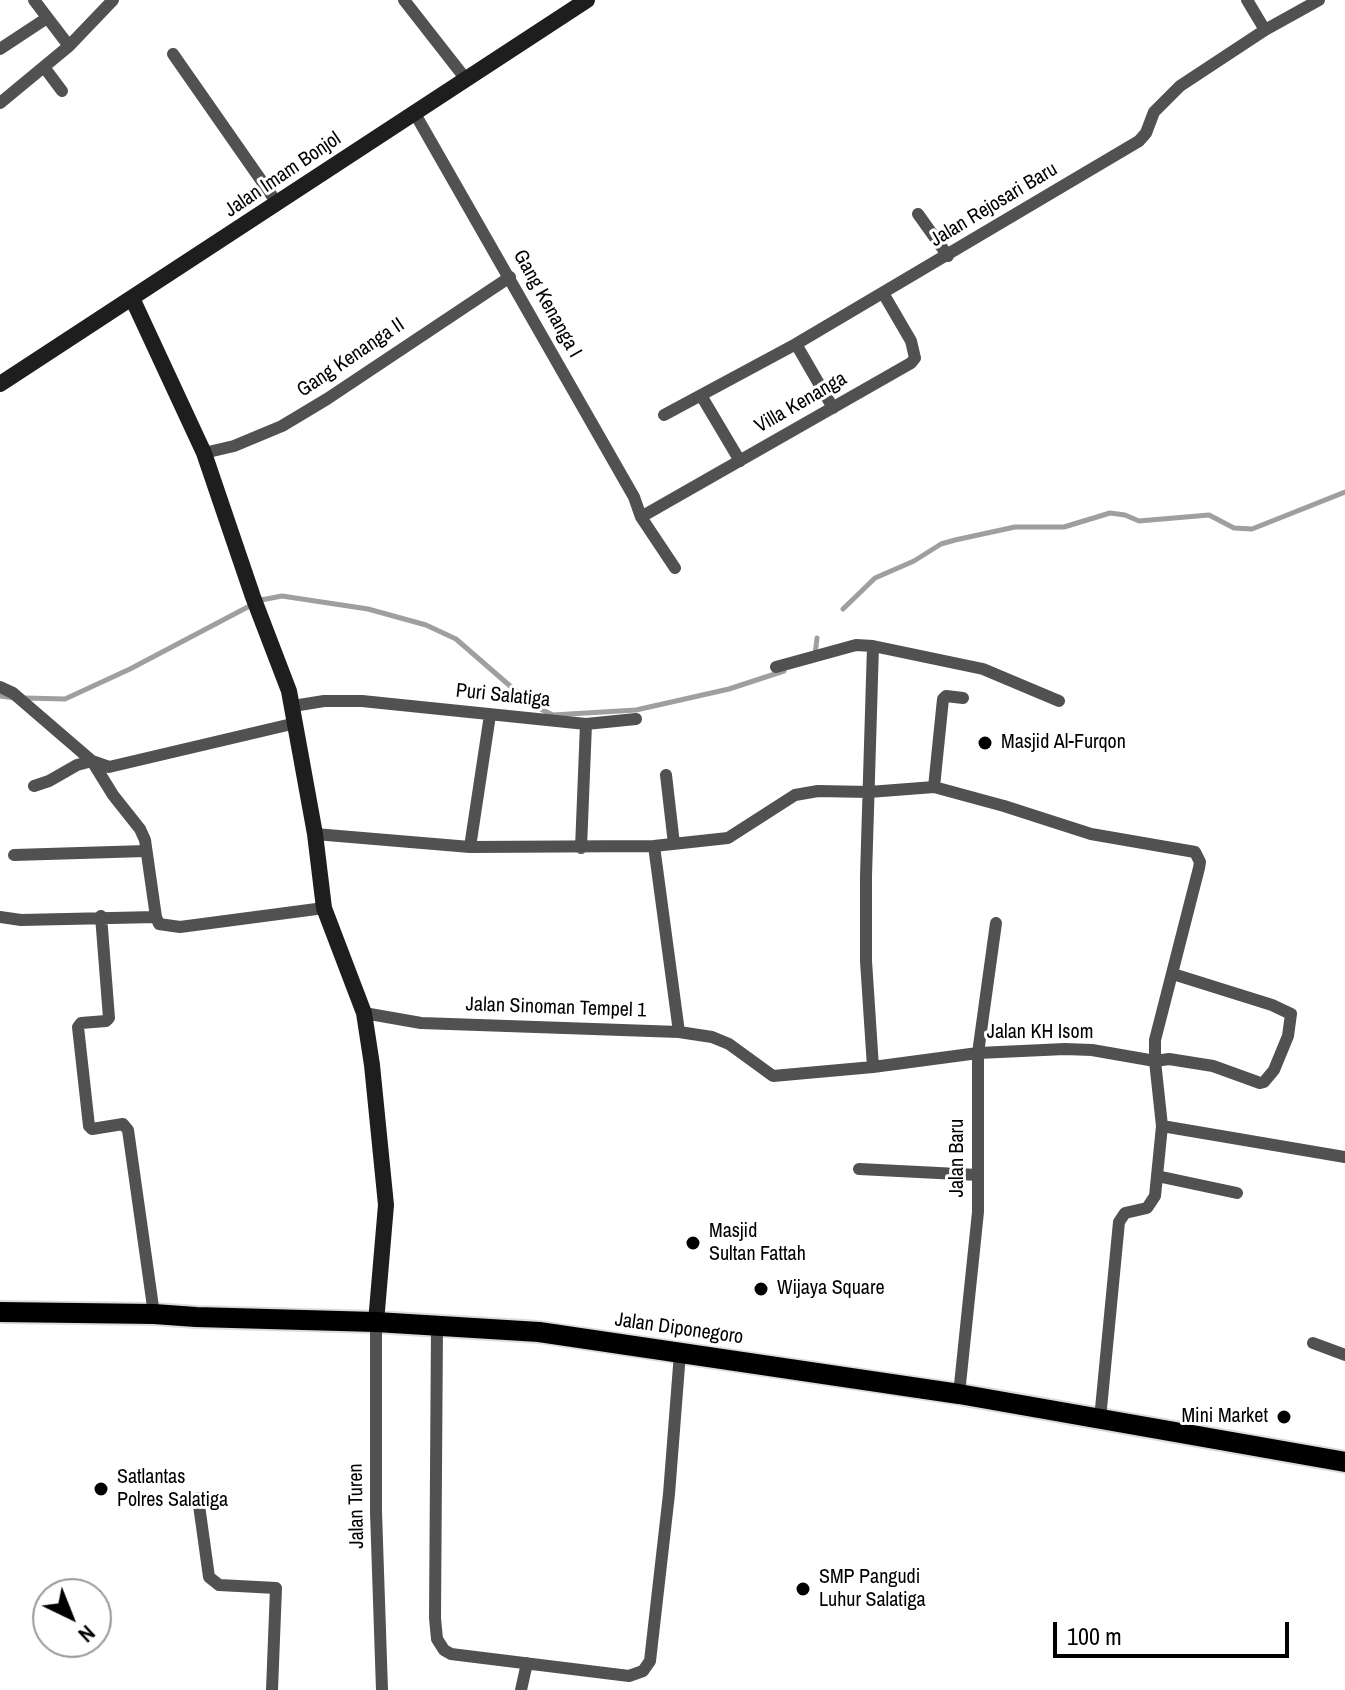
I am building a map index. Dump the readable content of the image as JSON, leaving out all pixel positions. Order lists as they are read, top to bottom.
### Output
{
  "streets": {
    "main road": ["Jalan Diponegoro"],
    "street": [
      "Jalan Imam Bonjol",
      "Jalan Rejosari Baru",
      "Gang Kenanga I",
      "Gang Kenanga II",
      "Villa Kenanga",
      "Puri Salatiga",
      "Jalan Sinoman Tempel 1",
      "Jalan KH Isom",
      "Jalan Baru",
      "Jalan Turen"
    ]
  },
  "crossings": [
    ["Jalan Imam Bonjol", "Gang Kenanga I"],
    ["Jalan Rejosari Baru", "Villa Kenanga"],
    ["Gang Kenanga I", "Gang Kenanga II"],
    ["Gang Kenanga I", "Villa Kenanga"],
    ["Jalan Sinoman Tempel 1", "Jalan KH Isom"],
    ["Jalan KH Isom", "Jalan Baru"],
    ["Jalan Baru", "Jalan Diponegoro"],
    ["Jalan Diponegoro", "Jalan Turen"]
  ],
  "places": [
    "Masjid Al-Furqon",
    "Masjid Sultan Fattah",
    "Wijaya Square",
    "Mini Market",
    "Satlantas Polres Salatiga",
    "SMP Pangudi Luhur Salatiga"
  ],
  "scale_bar": "100 m",
  "north": "bottom right"
}
